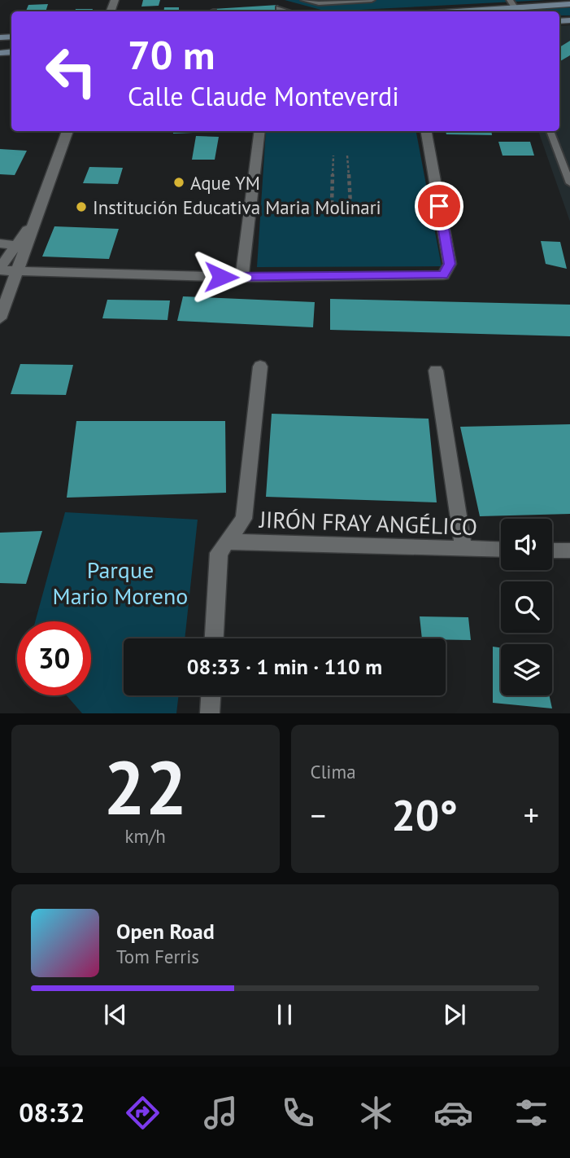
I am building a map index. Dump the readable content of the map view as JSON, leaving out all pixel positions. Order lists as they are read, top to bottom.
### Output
{
  "streets": {
    "street": ["JIRÓN FRAY ANGÉLICO"]
  },
  "parks": ["Parque Mario Moreno"],
  "places": ["Aque YM", "Institución Educativa Maria Molinari"],
  "page": {
    "turn": ["70 m", "Calle Claude Monteverdi"],
    "limit": "30",
    "trip": "08:33 · 1 min · 110 m",
    "tile": [
      ["22", "km/h"],
      "Clima"
    ],
    "heat": ["−", "20°", "+"],
    "song": ["Open Road", "Tom Ferris"],
    "tabs": "08:32"
  }
}
